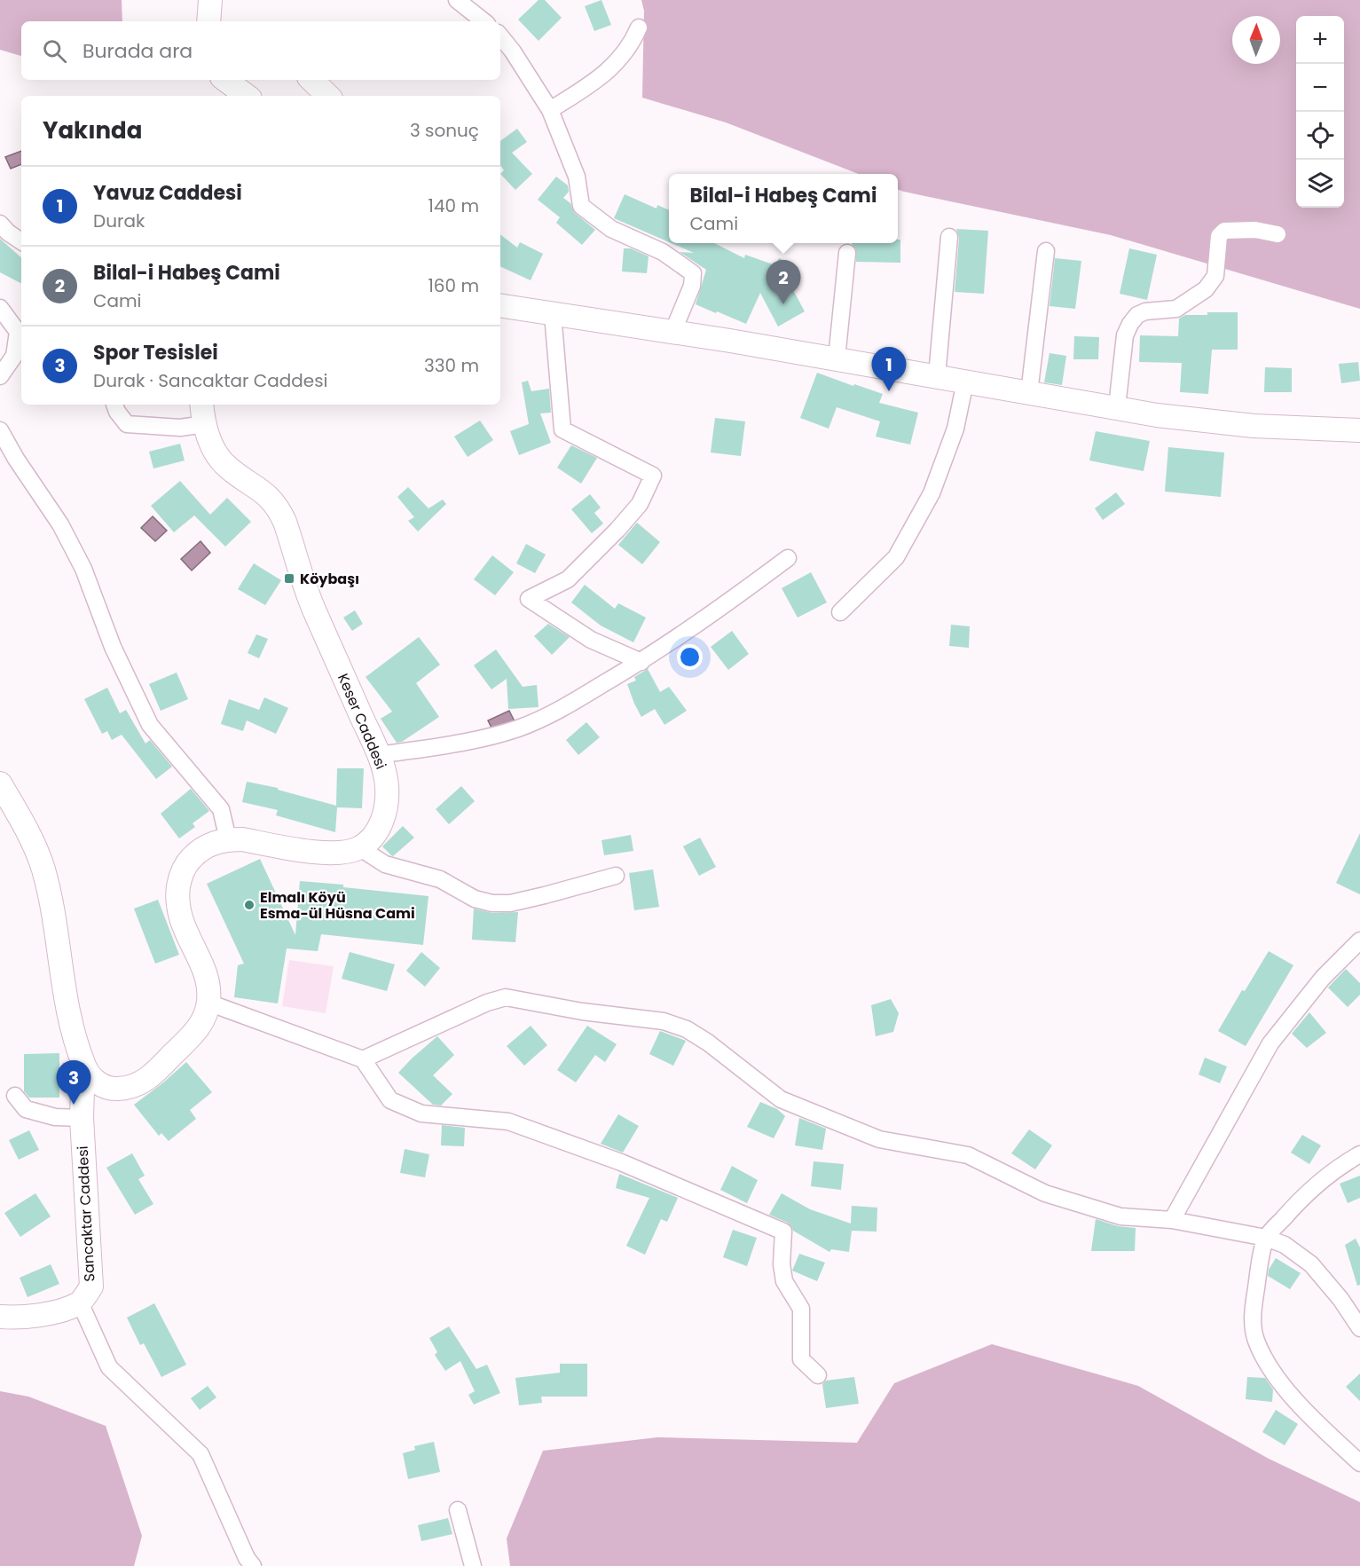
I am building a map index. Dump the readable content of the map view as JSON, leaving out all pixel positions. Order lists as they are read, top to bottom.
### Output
{
  "streets": {
    "street": ["Keser Caddesi", "Sancaktar Caddesi"]
  },
  "places": {
    "transit": ["Köybaşı"],
    "other": ["Elmalı Köyü Esma-ül Hüsna Cami"]
  },
  "north": "top",
  "page": {
    "map_buttons": ["+", "−"],
    "search": "Burada ara",
    "heading": ["Yakında", "3 sonuç"],
    "list": [
      {
        "mark": "1",
        "name": "Yavuz Caddesi",
        "note": "Durak",
        "value": "140 m"
      },
      {
        "mark": "2",
        "name": "Bilal-i Habeş Cami",
        "note": "Cami",
        "value": "160 m"
      },
      {
        "mark": "3",
        "name": "Spor Tesislei",
        "note": "Durak · Sancaktar Caddesi",
        "value": "330 m"
      }
    ],
    "popup": ["Bilal-i Habeş Cami", "Cami"],
    "pins": ["2", "1", "3"]
  }
}
